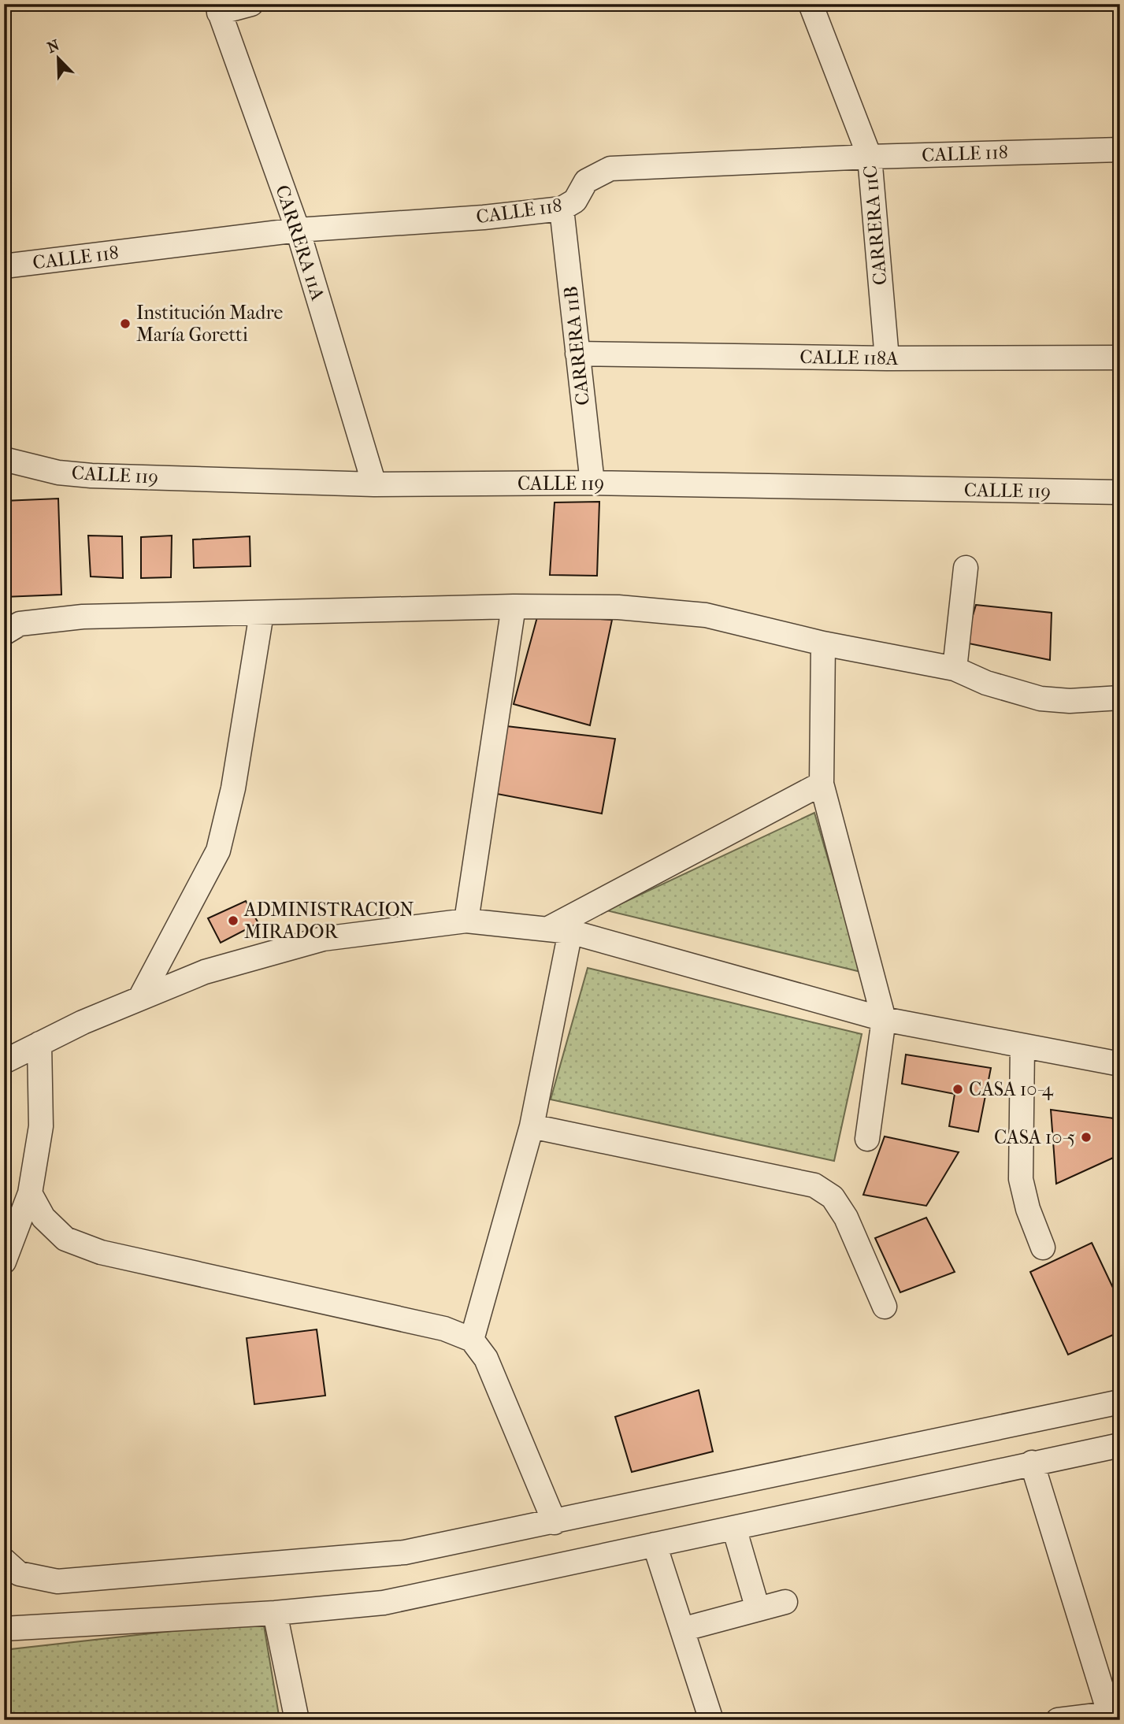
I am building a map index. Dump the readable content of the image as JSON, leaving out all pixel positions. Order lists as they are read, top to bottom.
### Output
{
  "streets": {
    "street": [
      "CALLE 118",
      "CARRERA 11C",
      "CARRERA 11A",
      "CARRERA 11B",
      "CALLE 118A",
      "CALLE 119"
    ]
  },
  "crossings": [
    ["CALLE 118", "CARRERA 11C"],
    ["CALLE 118", "CARRERA 11A"],
    ["CALLE 118", "CARRERA 11B"],
    ["CARRERA 11C", "CALLE 118A"],
    ["CARRERA 11A", "CALLE 119"],
    ["CARRERA 11B", "CALLE 118A"],
    ["CARRERA 11B", "CALLE 119"]
  ],
  "places": [
    "Institución Madre María Goretti",
    "ADMINISTRACION MIRADOR",
    "CASA 10-4",
    "CASA 10-5"
  ],
  "north": "top left"
}
